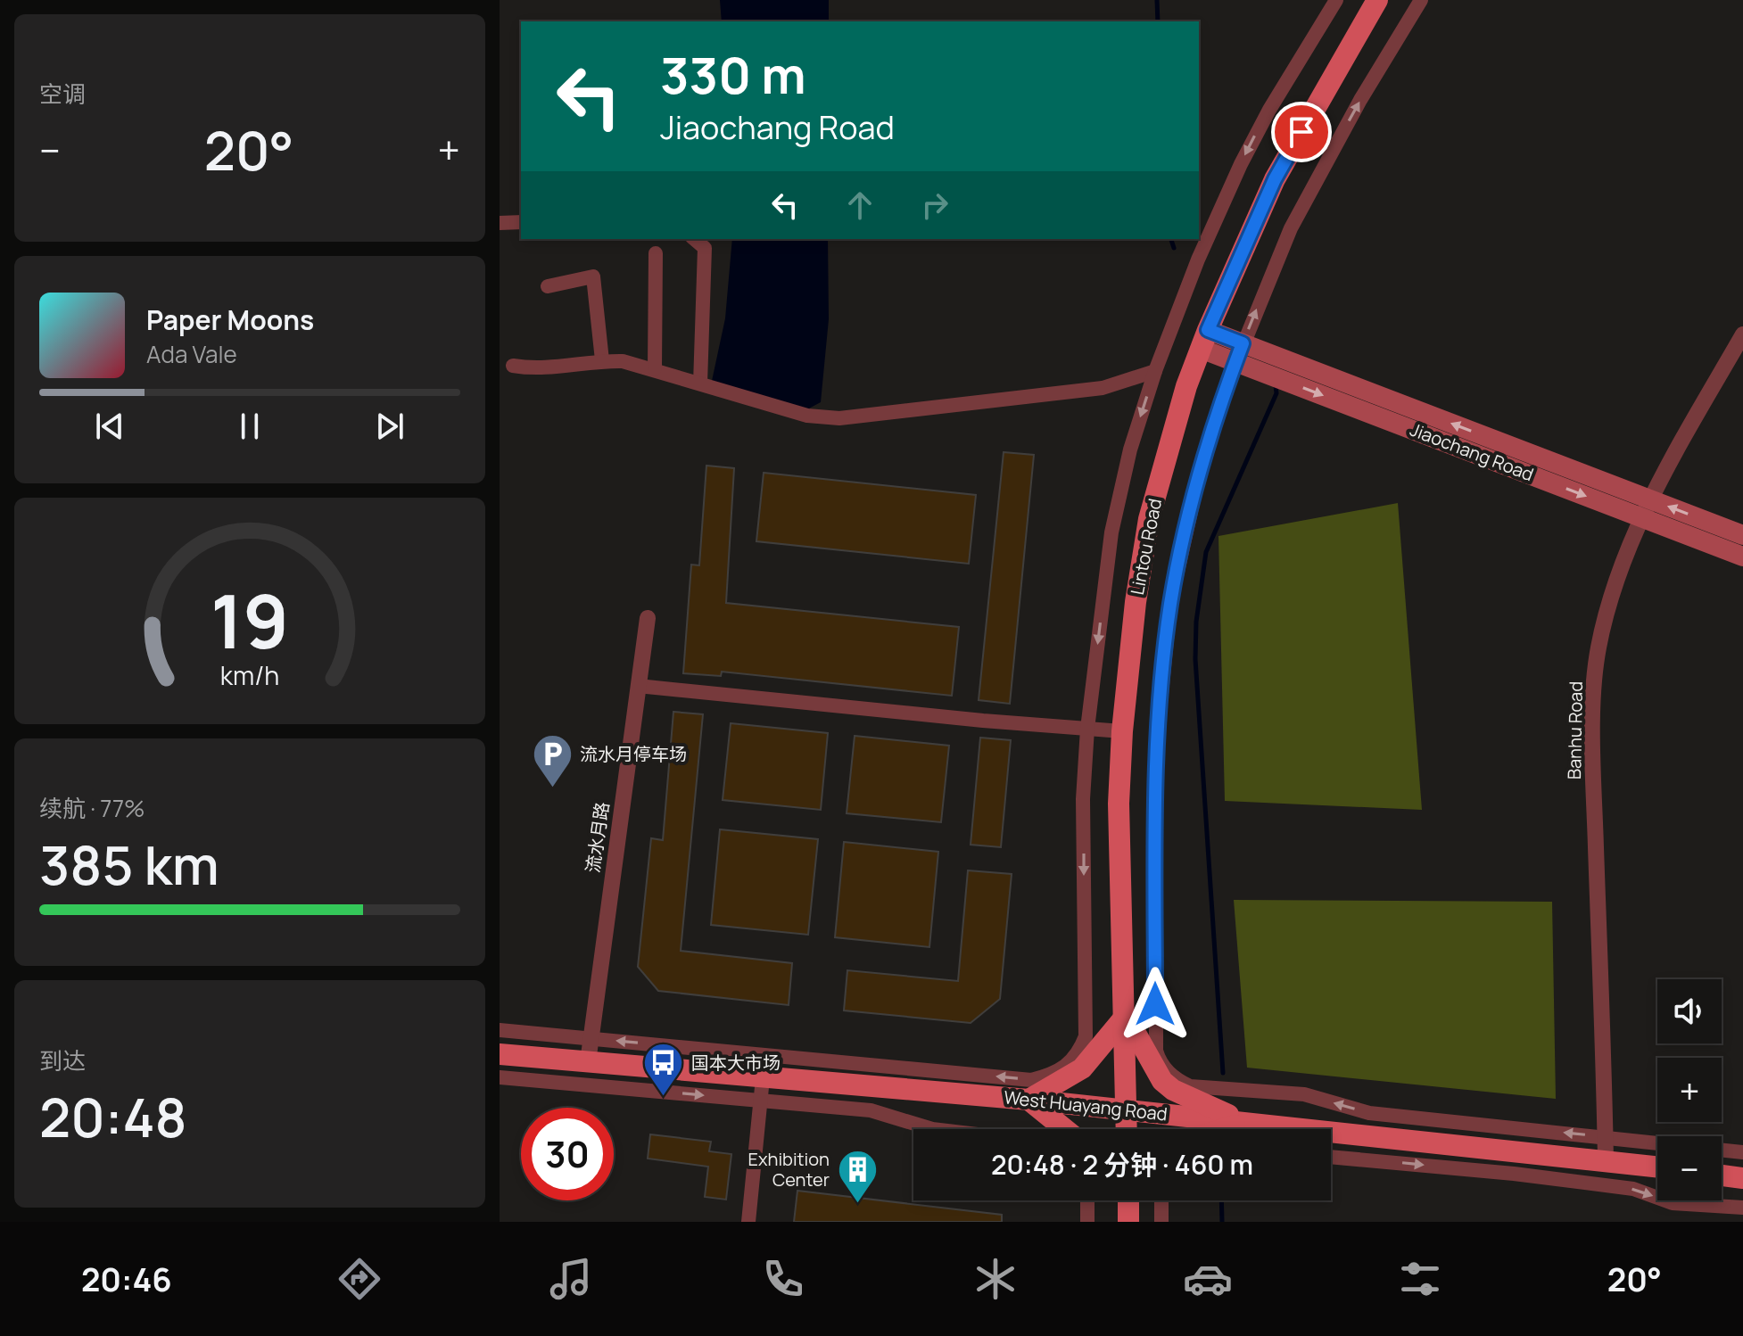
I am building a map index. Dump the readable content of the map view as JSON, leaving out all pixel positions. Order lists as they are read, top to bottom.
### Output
{
  "streets": {
    "main road": ["Jiaochang Road", "Lintou Road", "West Huayang Road"],
    "street": ["Banhu Road", "流水月路"]
  },
  "crossings": [
    ["Jiaochang Road", "Lintou Road"],
    ["Jiaochang Road", "Banhu Road"],
    ["Lintou Road", "West Huayang Road"],
    ["Banhu Road", "West Huayang Road"],
    ["流水月路", "West Huayang Road"]
  ],
  "places": {
    "parking": ["流水月停车场"],
    "bus stop": ["国本大市场"],
    "building": ["Exhibition Center"]
  },
  "page": {
    "tile": [
      "空调",
      ["续航 · 77%", "385 km"],
      ["到达", "20:48"]
    ],
    "turn": ["330 m", "Jiaochang Road"],
    "heat": ["−", "20°", "+"],
    "song": ["Paper Moons", "Ada Vale"],
    "map_buttons": ["+", "−"],
    "limit": "30",
    "trip": "20:48 · 2 分钟 · 460 m",
    "tabs": ["20:46", "20°"],
    "gauge": ["19", "km/h"]
  }
}
